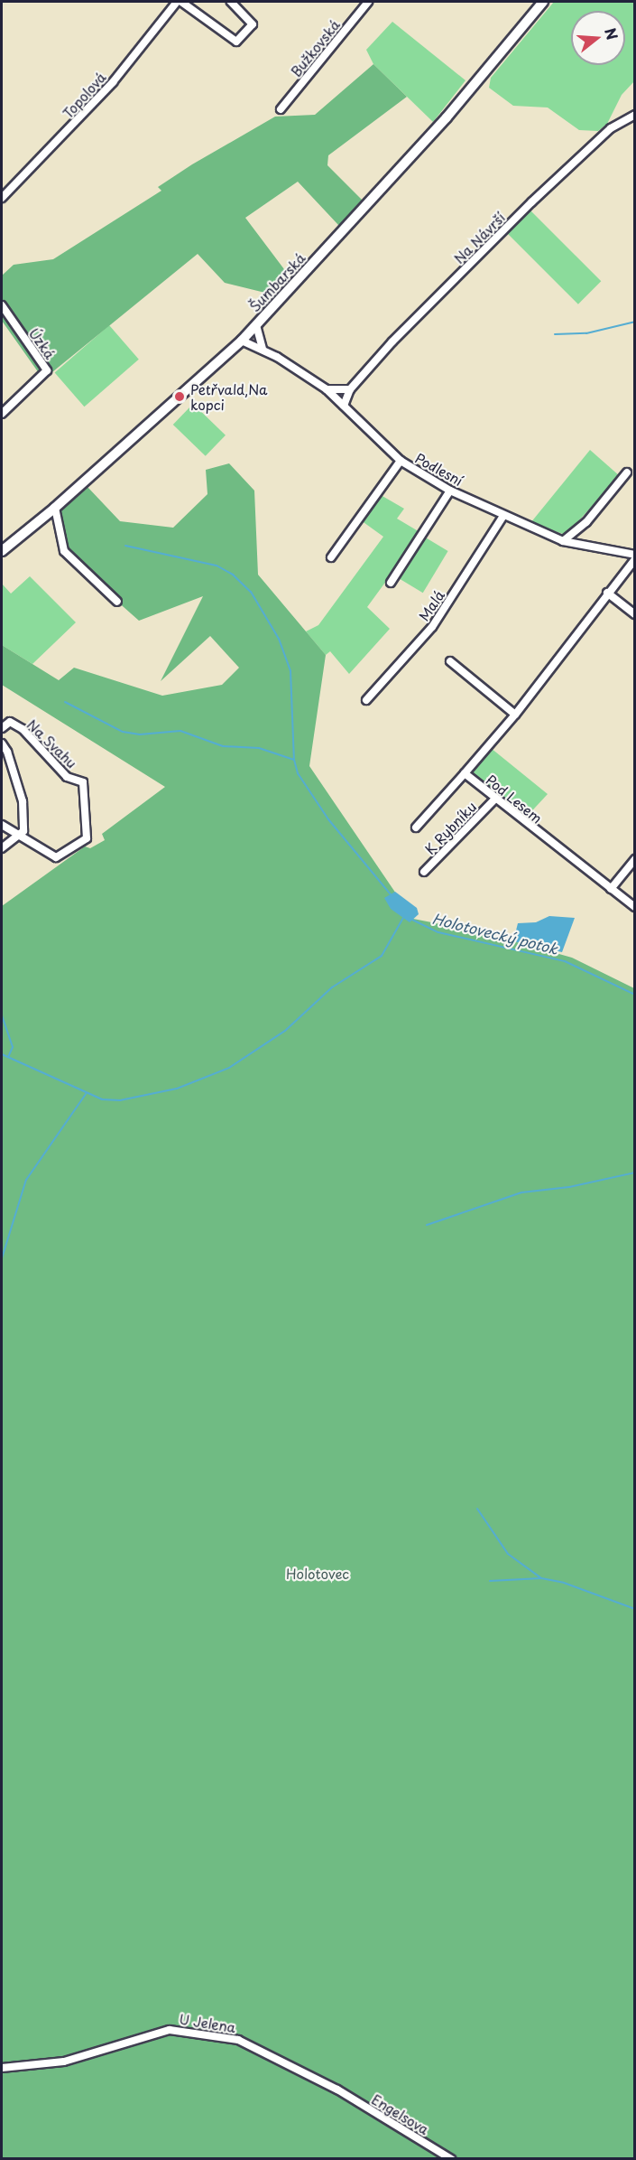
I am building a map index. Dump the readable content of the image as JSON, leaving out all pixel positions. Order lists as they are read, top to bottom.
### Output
{
  "streets": {
    "street": [
      "Bužkovská",
      "Topolová",
      "Na Návrší",
      "Šumbarská",
      "Úzká",
      "Podlesní",
      "Malá",
      "Na Svahu",
      "Pod Lesem",
      "K Rybníku",
      "U Jelena",
      "Engelsova"
    ]
  },
  "crossings": [
    ["Na Návrší", "Podlesní"],
    ["Šumbarská", "Podlesní"],
    ["Podlesní", "Malá"],
    ["Podlesní", "Pod Lesem"],
    ["Pod Lesem", "K Rybníku"],
    ["U Jelena", "Engelsova"]
  ],
  "water": ["Holotovecký potok"],
  "parks": ["Holotovec"],
  "places": ["Petřvald,Na kopci"],
  "north": "right"
}
